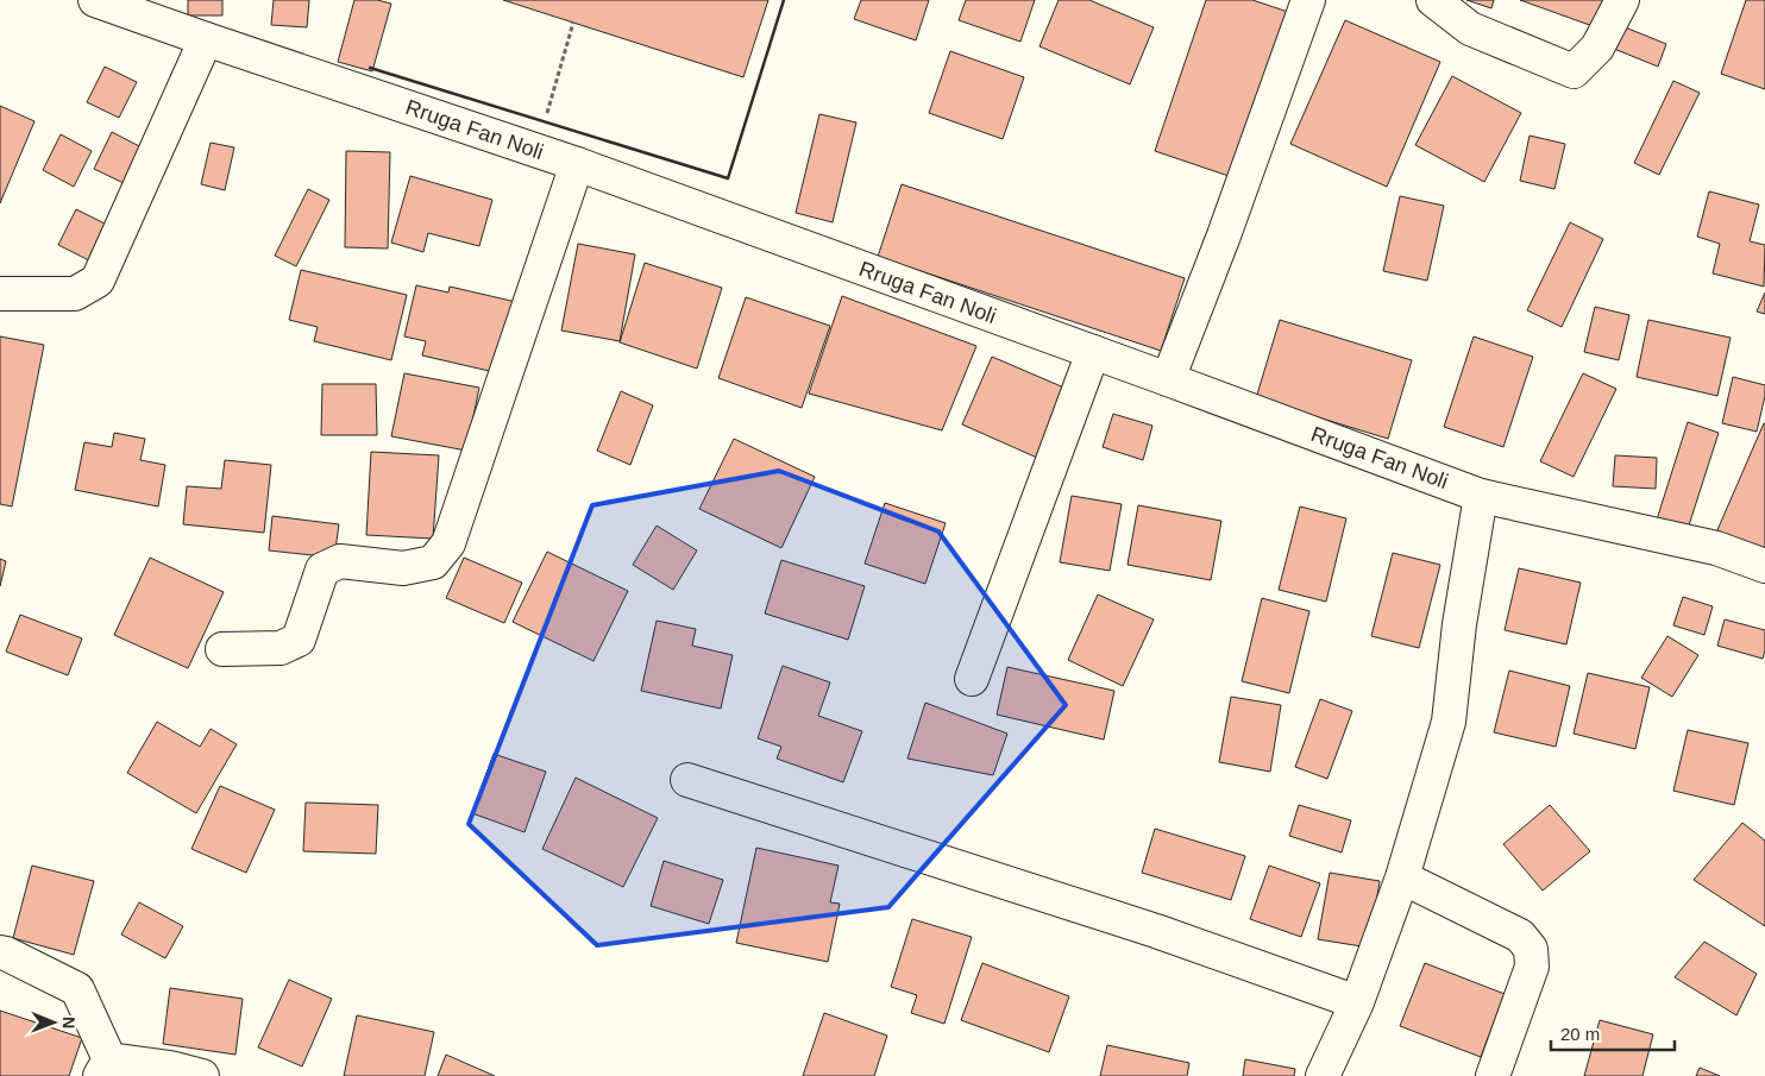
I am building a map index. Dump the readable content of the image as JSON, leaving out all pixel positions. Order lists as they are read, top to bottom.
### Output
{
  "streets": {
    "street": ["Rruga Fan Noli"]
  },
  "scale_bar": "20 m",
  "north": "right"
}
